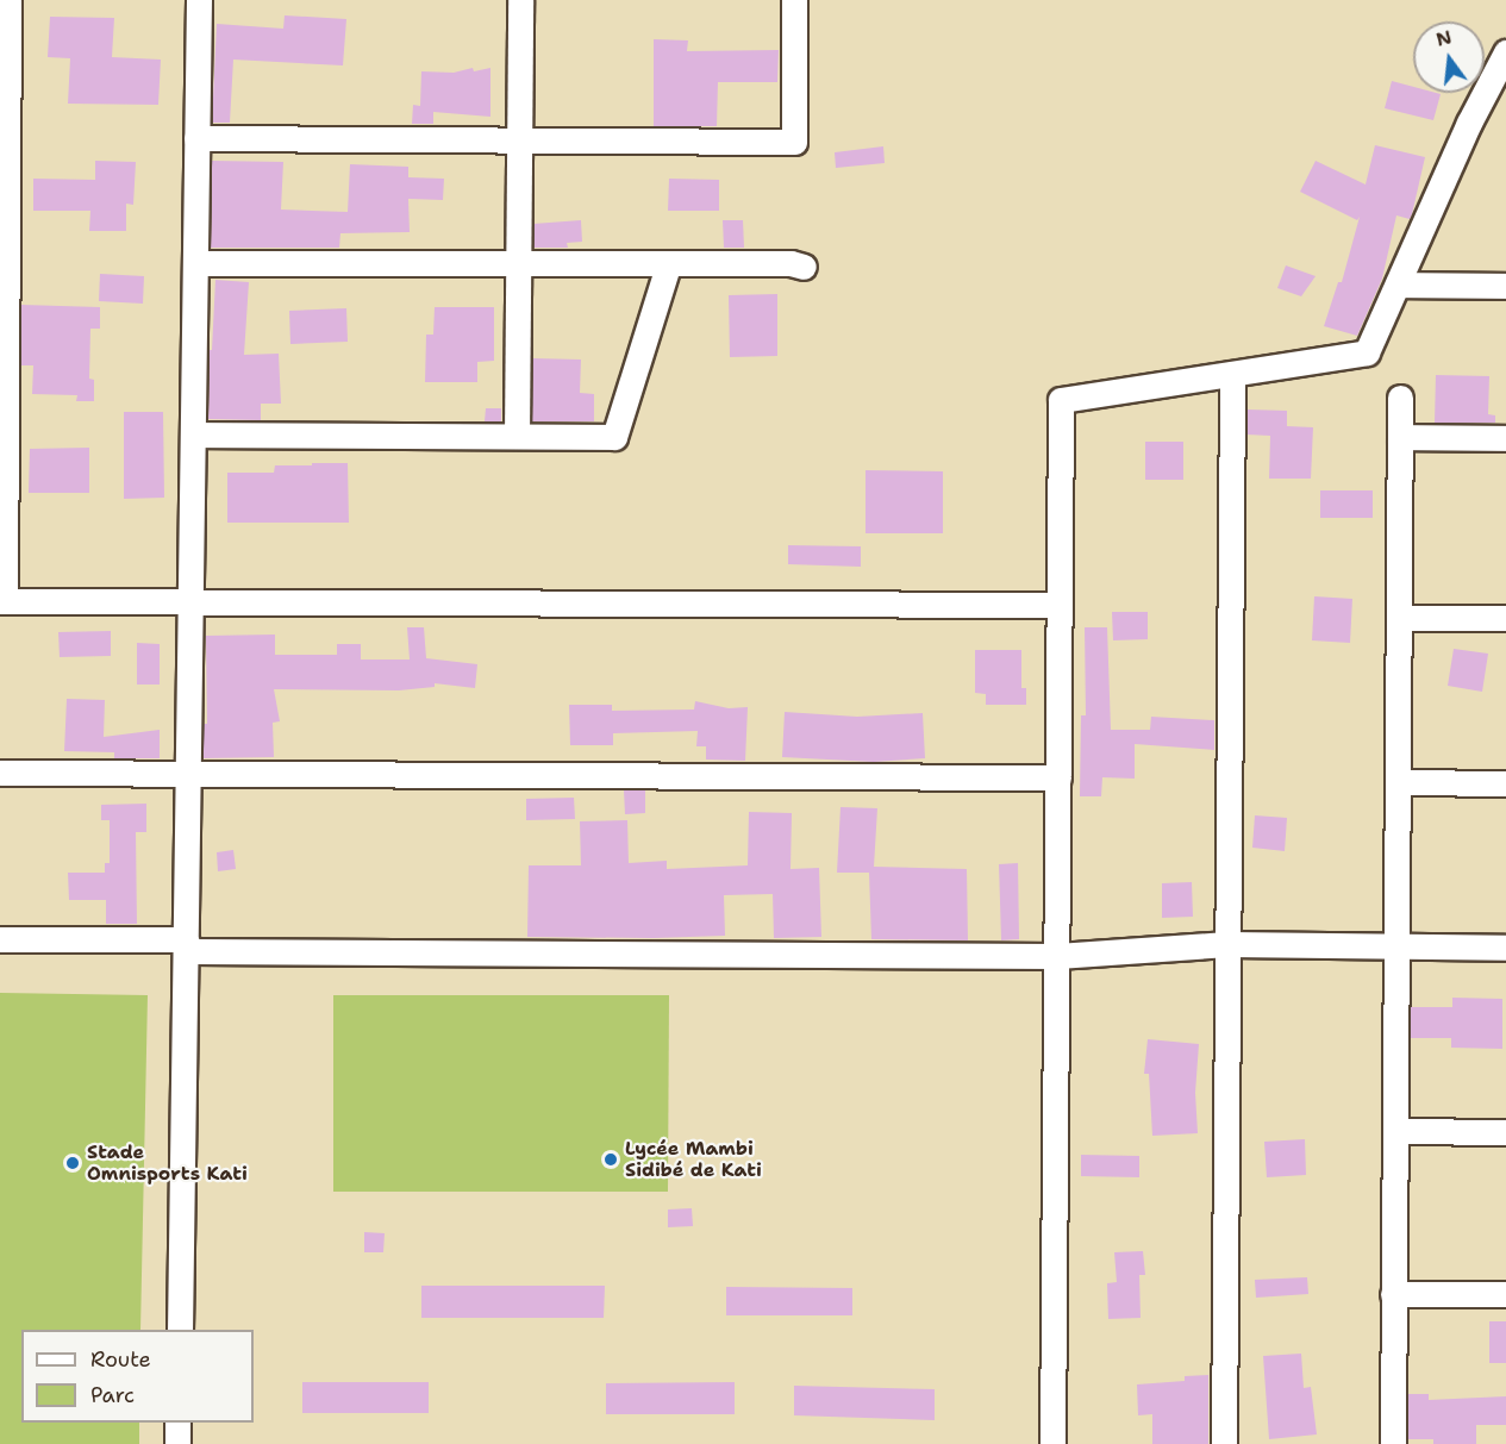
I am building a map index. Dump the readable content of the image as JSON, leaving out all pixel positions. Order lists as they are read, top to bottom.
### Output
{
  "places": ["Lycée Mambi Sidibé de Kati", "Stade Omnisports Kati"],
  "legend": ["Route", "Parc"],
  "north": "top"
}
